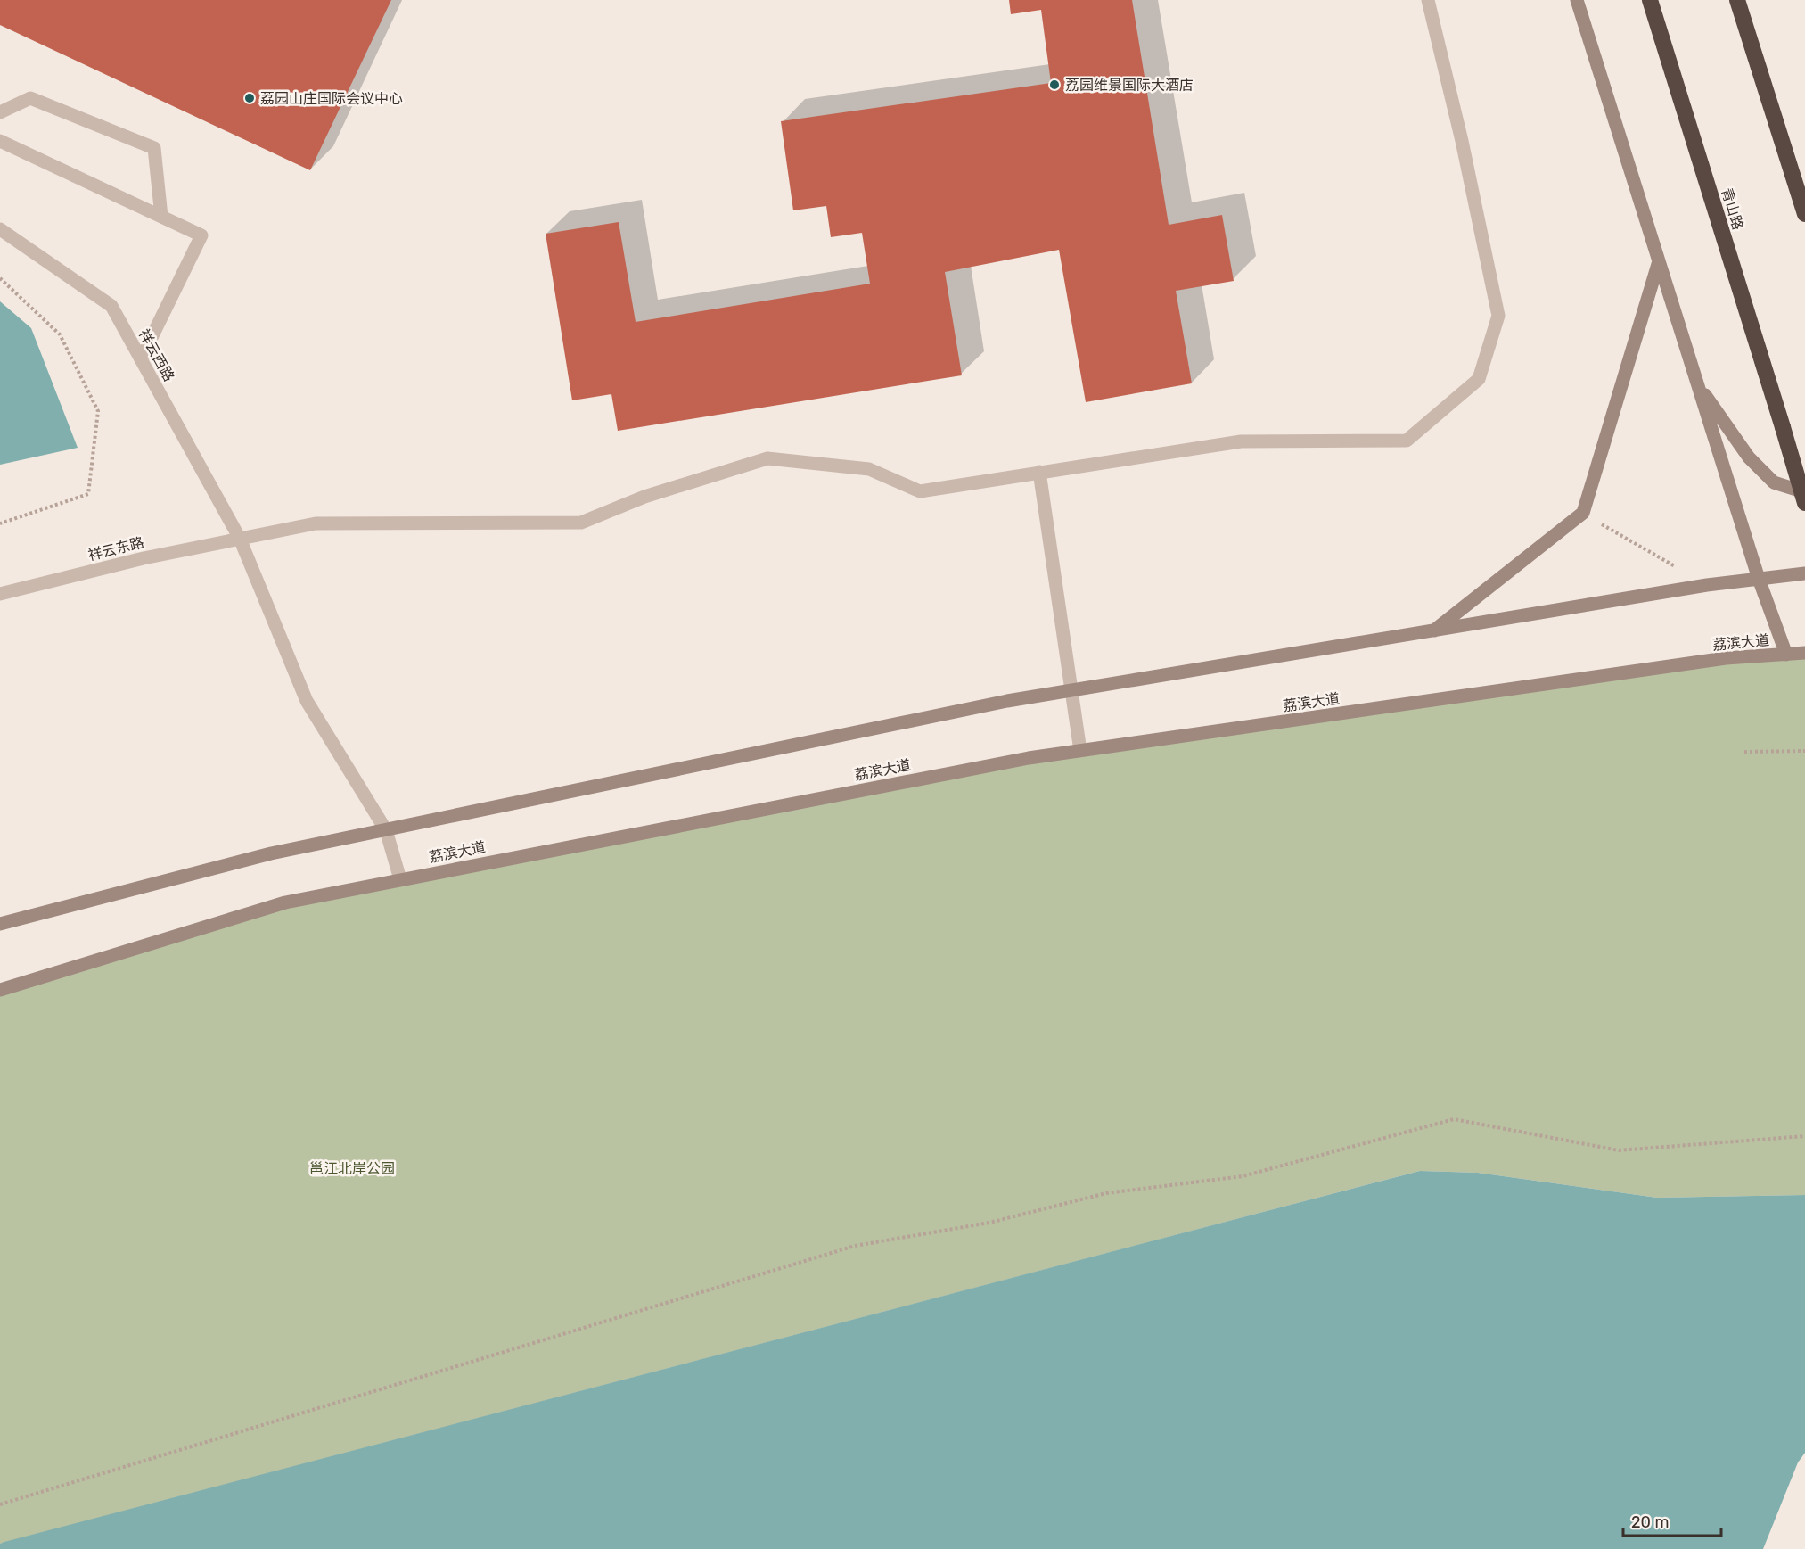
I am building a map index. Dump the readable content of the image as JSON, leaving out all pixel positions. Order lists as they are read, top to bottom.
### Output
{
  "streets": {
    "highway": ["青山路"],
    "main road": ["荔滨大道"],
    "street": ["祥云西路", "祥云东路"]
  },
  "crossings": [
    ["祥云西路", "祥云东路"],
    ["祥云西路", "荔滨大道"]
  ],
  "parks": ["邕江北岸公园"],
  "places": ["荔园维景国际大酒店", "荔园山庄国际会议中心"],
  "scale_bar": "20 m"
}
